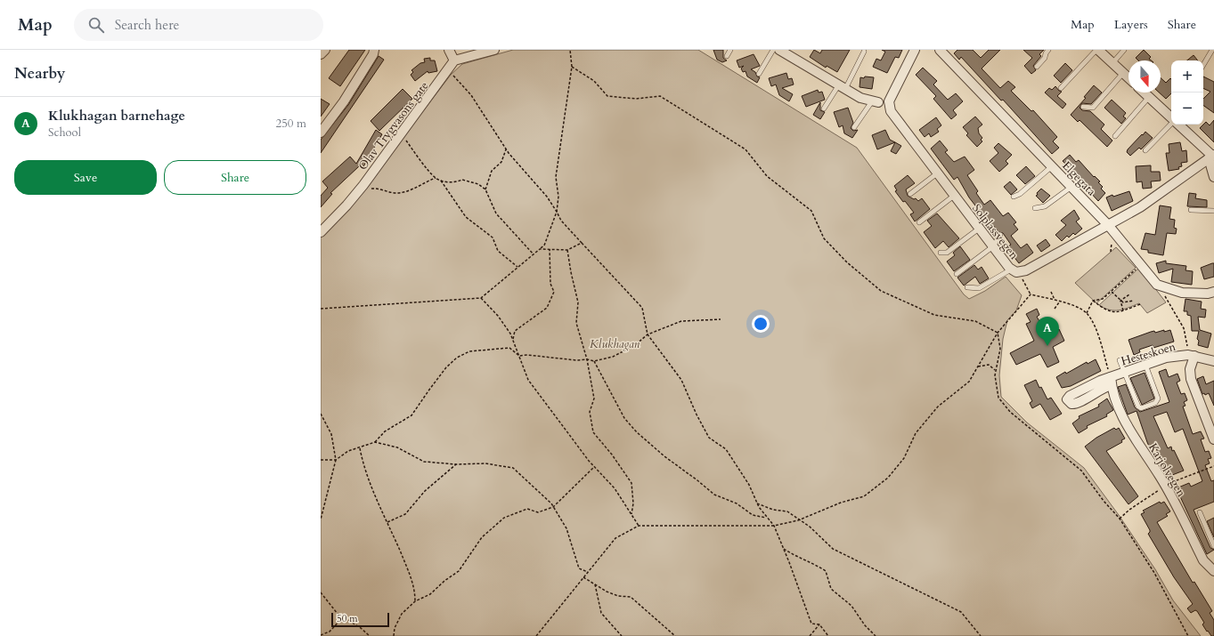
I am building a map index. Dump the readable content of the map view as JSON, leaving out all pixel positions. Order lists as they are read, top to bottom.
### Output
{
  "streets": {
    "street": [
      "Olav Trygvasons gate",
      "Elgegata",
      "Solplassvegen",
      "Hesteskoen",
      "Karjolvegen"
    ]
  },
  "crossings": [
    ["Elgegata", "Solplassvegen"],
    ["Hesteskoen", "Karjolvegen"]
  ],
  "parks": ["Klukhagan"],
  "scale_bar": "50 m",
  "north": "bottom",
  "page": {
    "header": "Map",
    "search": "Search here",
    "nav": ["Map", "Layers", "Share"],
    "heading": "Nearby",
    "map_buttons": ["+", "−"],
    "list": [
      {
        "mark": "A",
        "name": "Klukhagan barnehage",
        "note": "School",
        "value": "250 m"
      }
    ],
    "buttons": ["Save", "Share"],
    "pins": "A",
    "scale": "50 m"
  }
}
